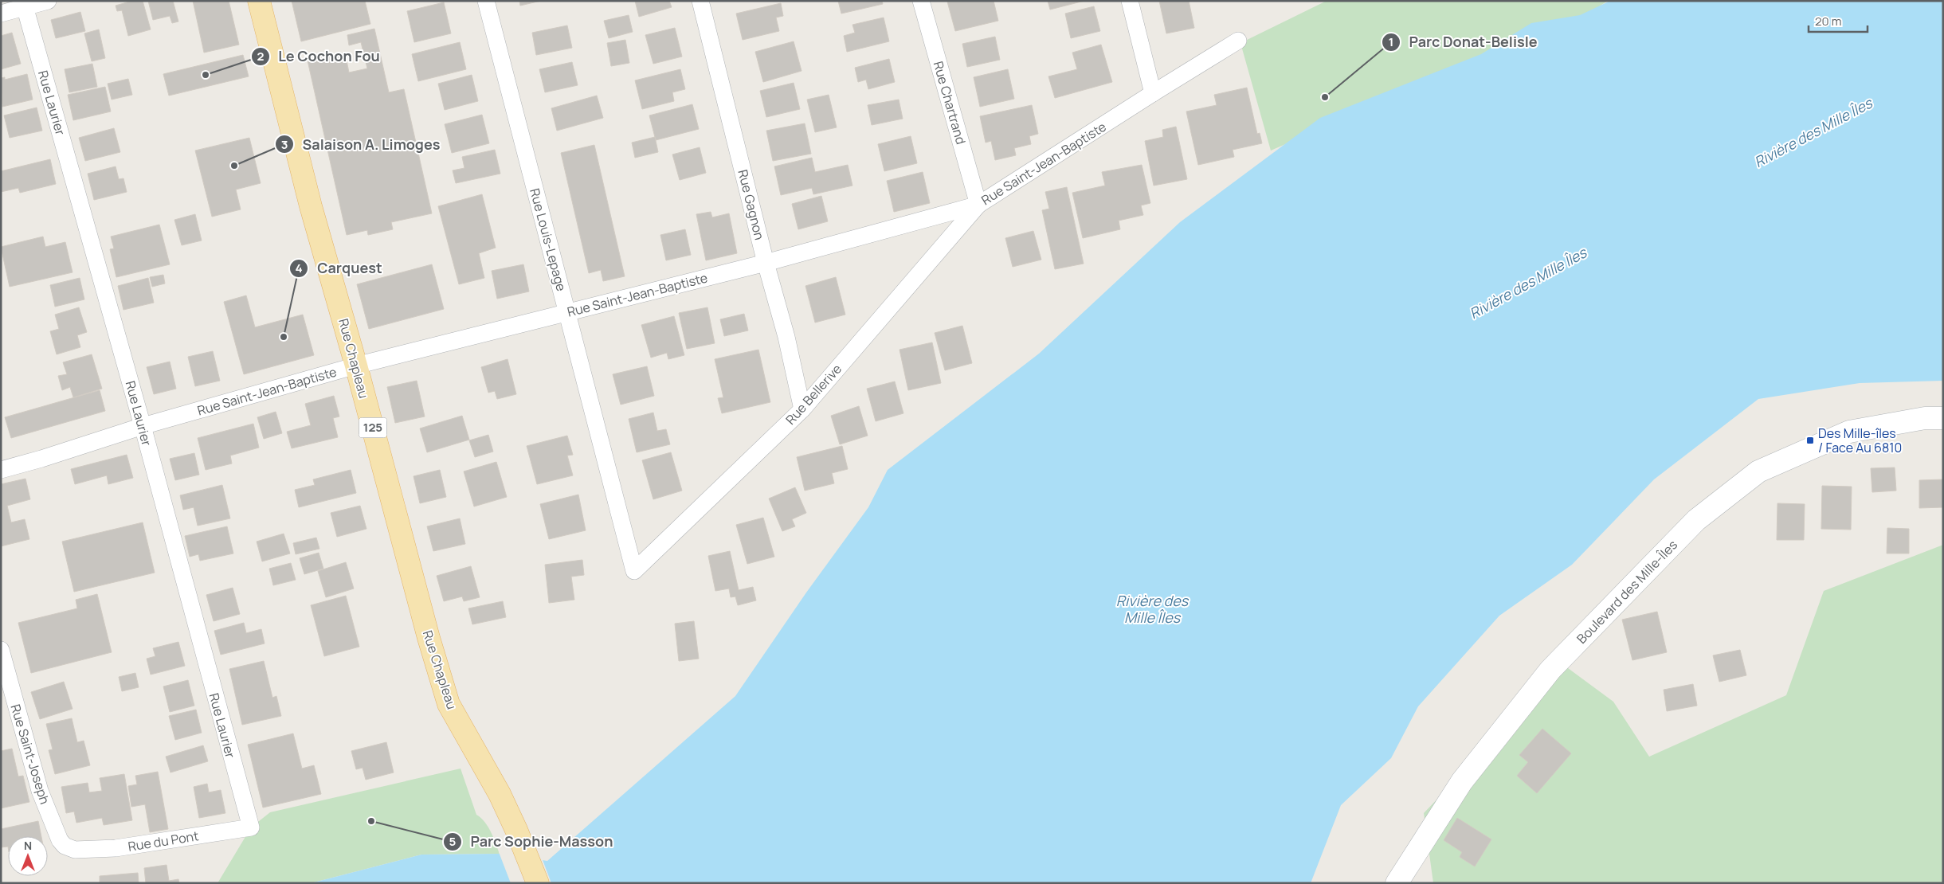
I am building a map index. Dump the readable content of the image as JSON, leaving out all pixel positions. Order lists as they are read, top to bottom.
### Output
{
  "streets": {
    "main road": ["Rue Chapleau", "125"],
    "street": [
      "Rue Laurier",
      "Rue Chartrand",
      "Rue Saint-Jean-Baptiste",
      "Rue Gagnon",
      "Rue Louis-Lepage",
      "Rue Bellerive",
      "Boulevard des Mille-Îles",
      "Rue Saint-Joseph",
      "Rue du Pont"
    ]
  },
  "crossings": [
    ["Rue Laurier", "Rue Saint-Jean-Baptiste"],
    ["Rue Laurier", "Rue du Pont"],
    ["Rue Chartrand", "Rue Saint-Jean-Baptiste"],
    ["Rue Chartrand", "Rue Bellerive"],
    ["Rue Saint-Jean-Baptiste", "Rue Gagnon"],
    ["Rue Saint-Jean-Baptiste", "Rue Louis-Lepage"],
    ["Rue Saint-Jean-Baptiste", "Rue Chapleau"],
    ["Rue Saint-Jean-Baptiste", "Rue Bellerive"],
    ["Rue Gagnon", "Rue Bellerive"],
    ["Rue Louis-Lepage", "Rue Bellerive"],
    ["Rue Saint-Joseph", "Rue du Pont"]
  ],
  "water": ["Rivière des Mille Îles"],
  "places": {
    "other": [
      "Le Cochon Fou",
      "Parc Donat-Belisle",
      "Salaison A. Limoges",
      "Carquest",
      "Parc Sophie-Masson"
    ],
    "transit": ["Des Mille-îles / Face Au 6810"]
  },
  "scale_bar": "20 m",
  "north": "top"
}
